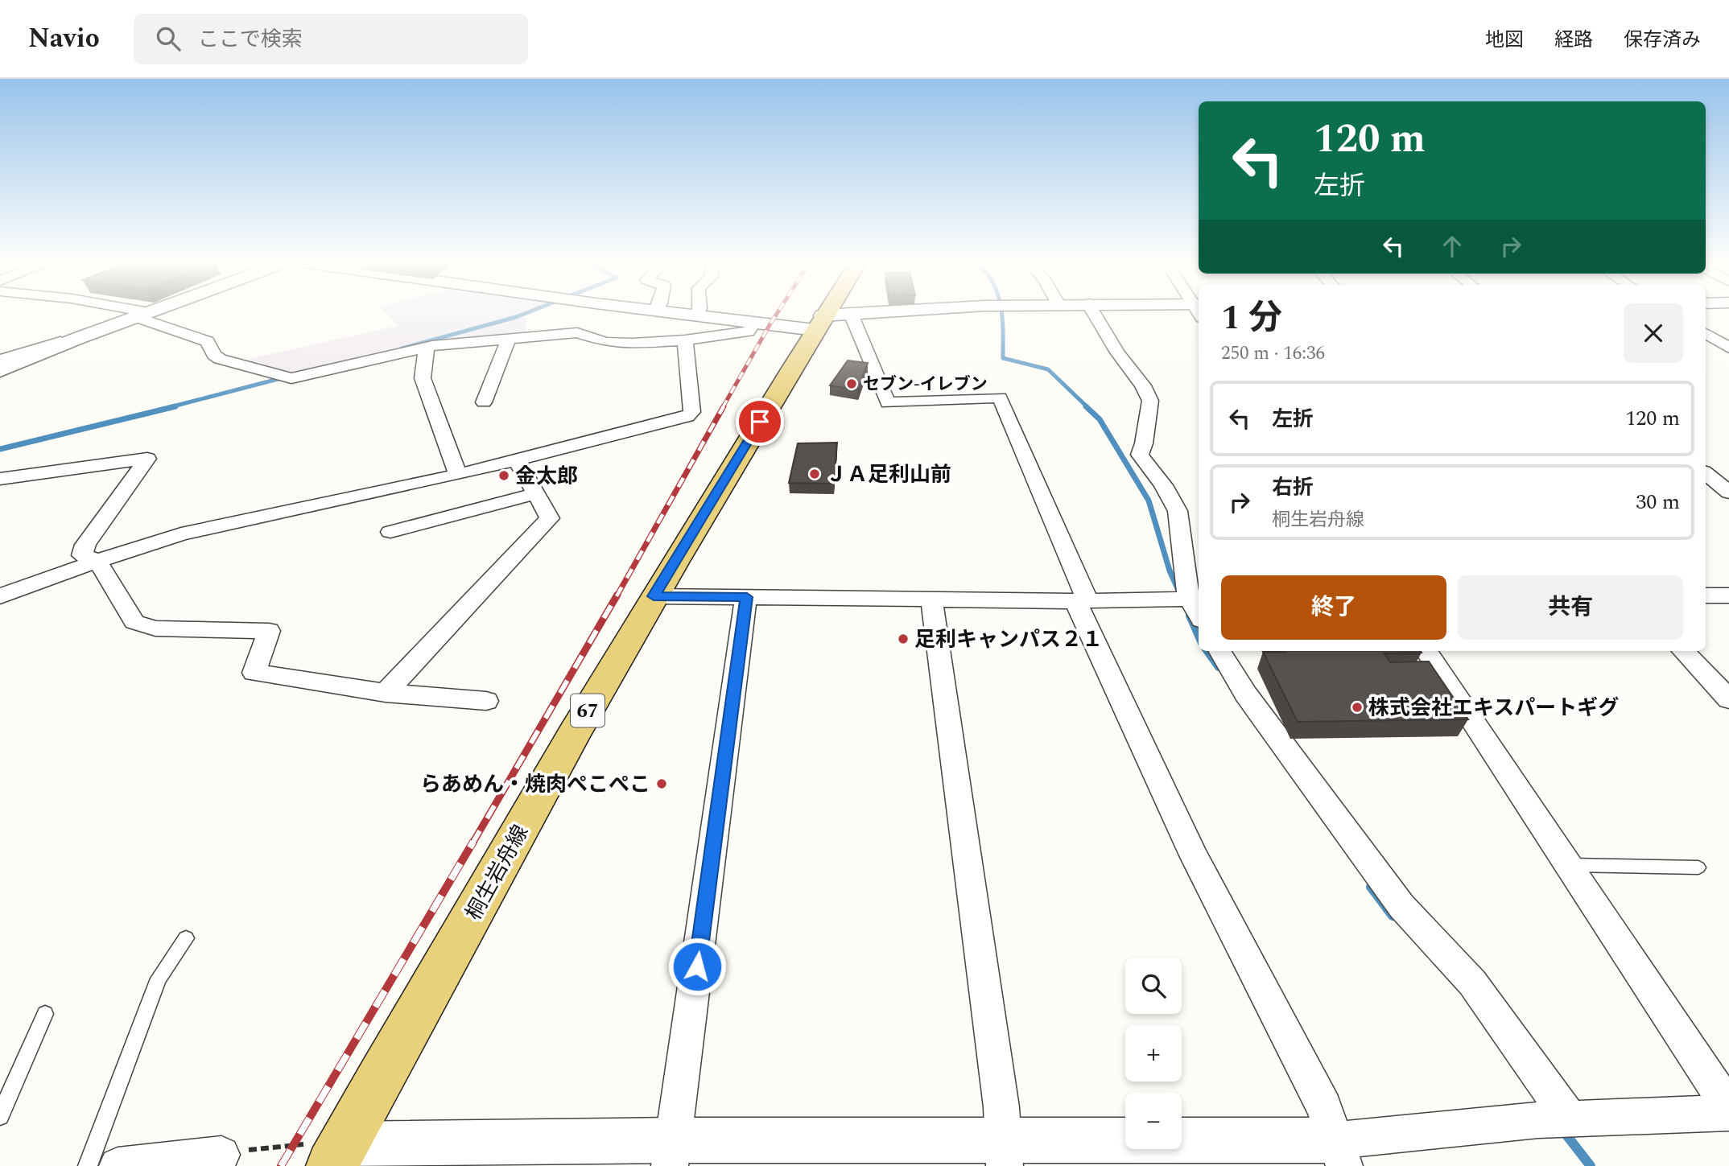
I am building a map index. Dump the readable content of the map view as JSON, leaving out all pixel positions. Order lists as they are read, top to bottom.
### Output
{
  "streets": {
    "main road": ["67", "桐生岩舟線"]
  },
  "places": [
    "セブン-イレブン",
    "ＪＡ足利山前",
    "金太郎",
    "足利キャンパス２１",
    "株式会社エキスパートギグ",
    "らあめん・焼肉ぺこぺこ"
  ],
  "page": {
    "header": "Navio",
    "search": "ここで検索",
    "nav": ["地図", "経路", "保存済み"],
    "turn": ["120 m", "左折"],
    "heading": ["1 分", "250 m · 16:36"],
    "list": [
      {
        "name": "左折",
        "value": "120 m"
      },
      {
        "name": "右折",
        "note": "桐生岩舟線",
        "value": "30 m"
      }
    ],
    "buttons": ["終了", "共有"],
    "map_buttons": ["+", "−"]
  }
}
